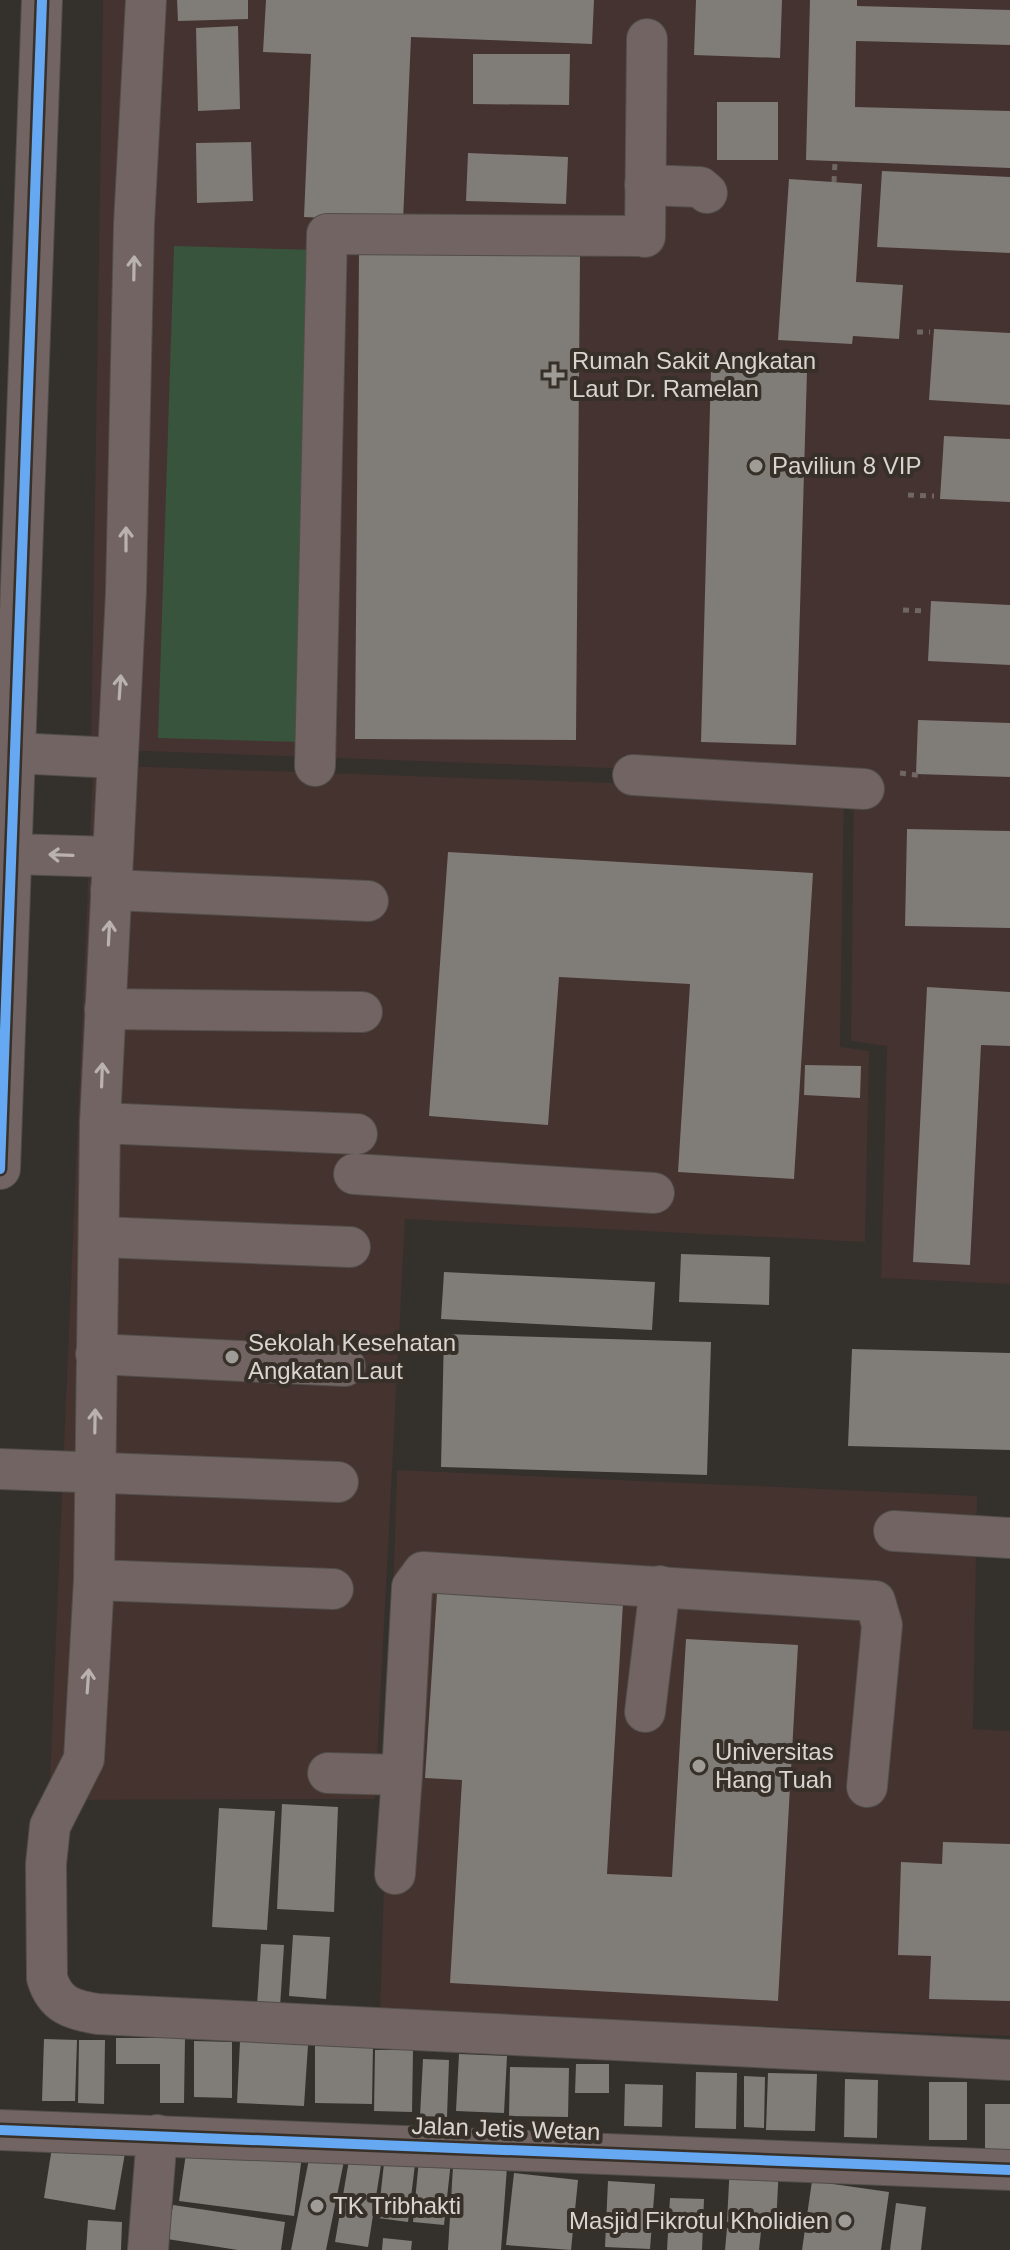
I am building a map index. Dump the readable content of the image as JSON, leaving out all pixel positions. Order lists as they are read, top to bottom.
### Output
{
  "streets": {
    "street": ["Jalan Jetis Wetan"]
  },
  "places": {
    "health": ["Rumah Sakit Angkatan Laut Dr. Ramelan"],
    "other": [
      "Paviliun 8 VIP",
      "Sekolah Kesehatan Angkatan Laut",
      "Universitas Hang Tuah",
      "TK Tribhakti",
      "Masjid Fikrotul Kholidien"
    ]
  }
}
